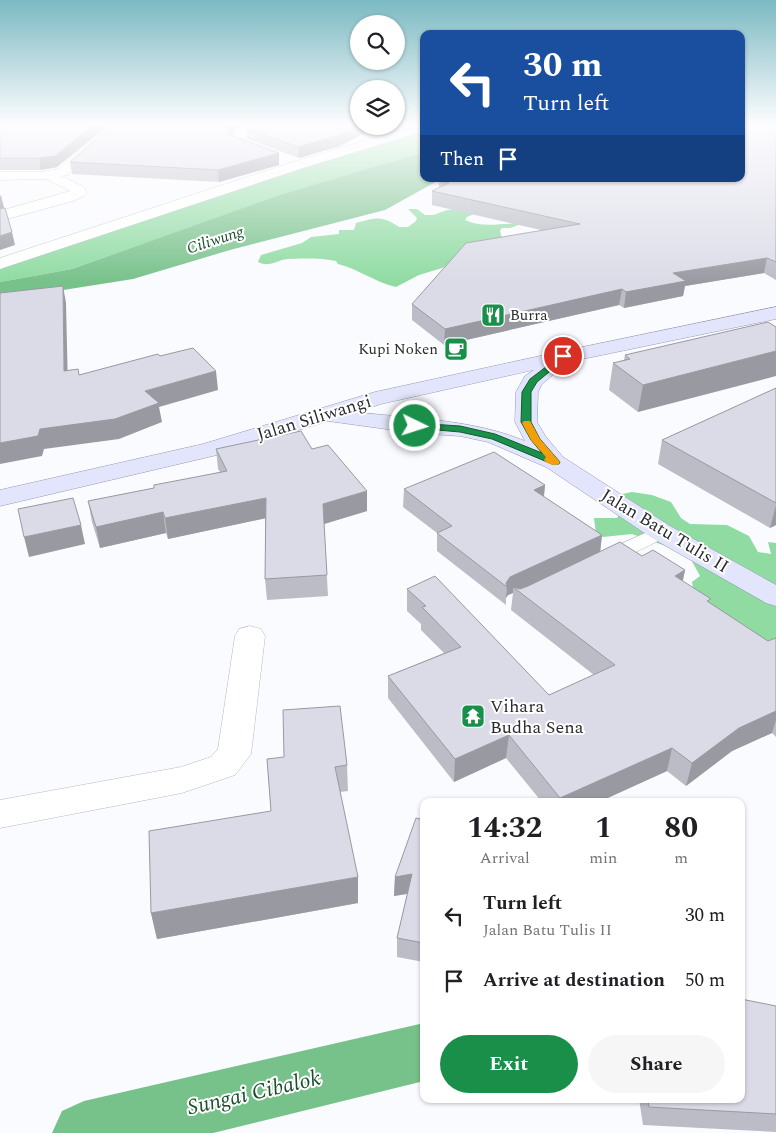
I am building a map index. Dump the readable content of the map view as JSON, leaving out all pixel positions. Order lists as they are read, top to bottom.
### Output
{
  "streets": {
    "main road": ["Jalan Siliwangi", "Jalan Batu Tulis II"]
  },
  "crossings": [
    ["Jalan Siliwangi", "Jalan Batu Tulis II"]
  ],
  "water": ["Ciliwung", "Sungai Cibalok"],
  "places": {
    "restaurant": ["Burra"],
    "cafe": ["Kupi Noken"],
    "temple": ["Vihara Budha Sena"]
  },
  "page": {
    "turn": ["30 m", "Turn left"],
    "then": "Then",
    "eta": [
      "14:32",
      "Arrival",
      "1",
      "min",
      "80",
      "m"
    ],
    "list": [
      {
        "name": "Turn left",
        "note": "Jalan Batu Tulis II",
        "value": "30 m"
      },
      {
        "name": "Arrive at destination",
        "value": "50 m"
      }
    ],
    "buttons": ["Exit", "Share"]
  }
}
